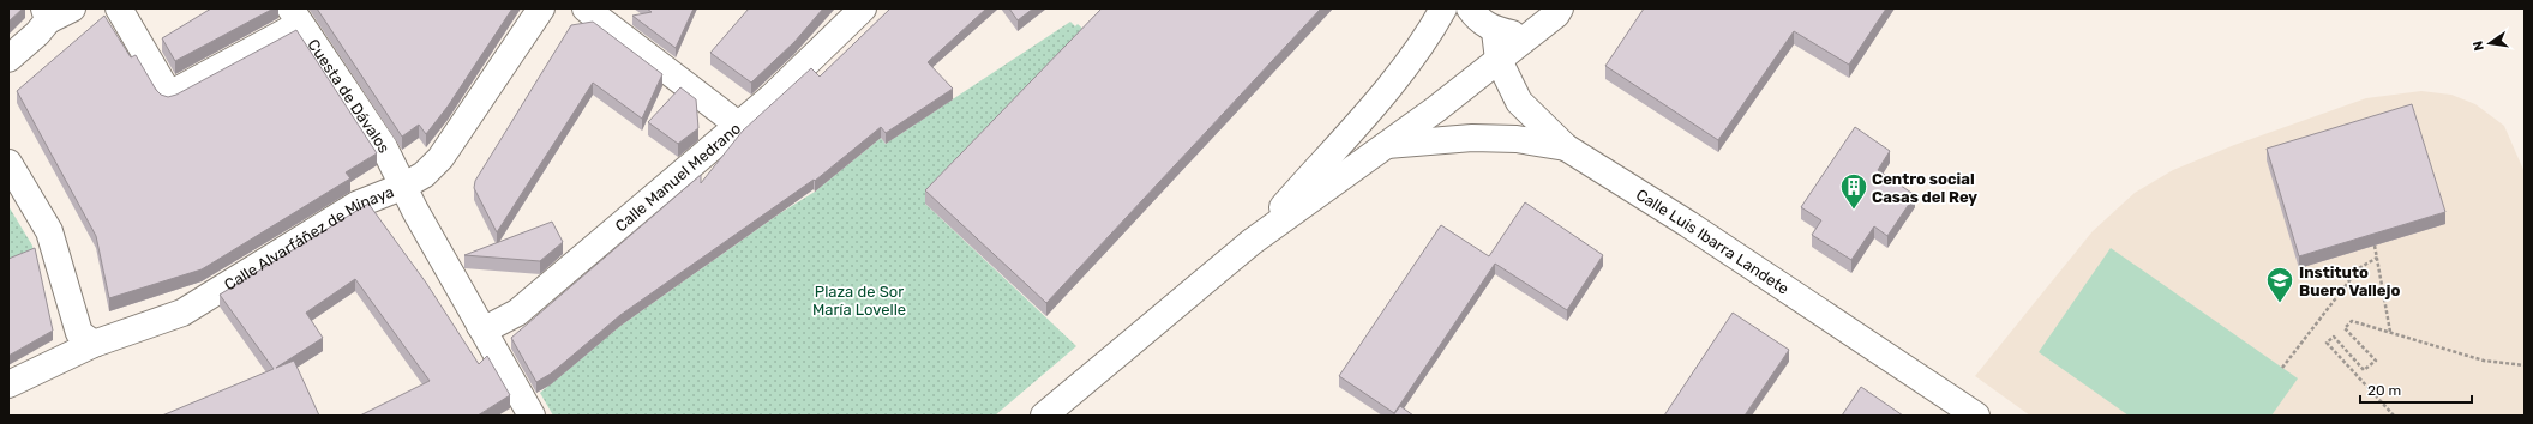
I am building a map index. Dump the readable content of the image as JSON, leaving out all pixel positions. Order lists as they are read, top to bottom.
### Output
{
  "streets": {
    "street": [
      "Cuesta de Dávalos",
      "Calle Manuel Medrano",
      "Calle Alvarfáñez de Minaya",
      "Calle Luis Ibarra Landete"
    ]
  },
  "crossings": [
    ["Cuesta de Dávalos", "Calle Manuel Medrano"],
    ["Cuesta de Dávalos", "Calle Alvarfáñez de Minaya"]
  ],
  "parks": ["Plaza de Sor María Lovelle"],
  "places": {
    "building": ["Centro social Casas del Rey"],
    "school or university": ["Instituto Buero Vallejo"]
  },
  "scale_bar": "20 m",
  "north": "left"
}
